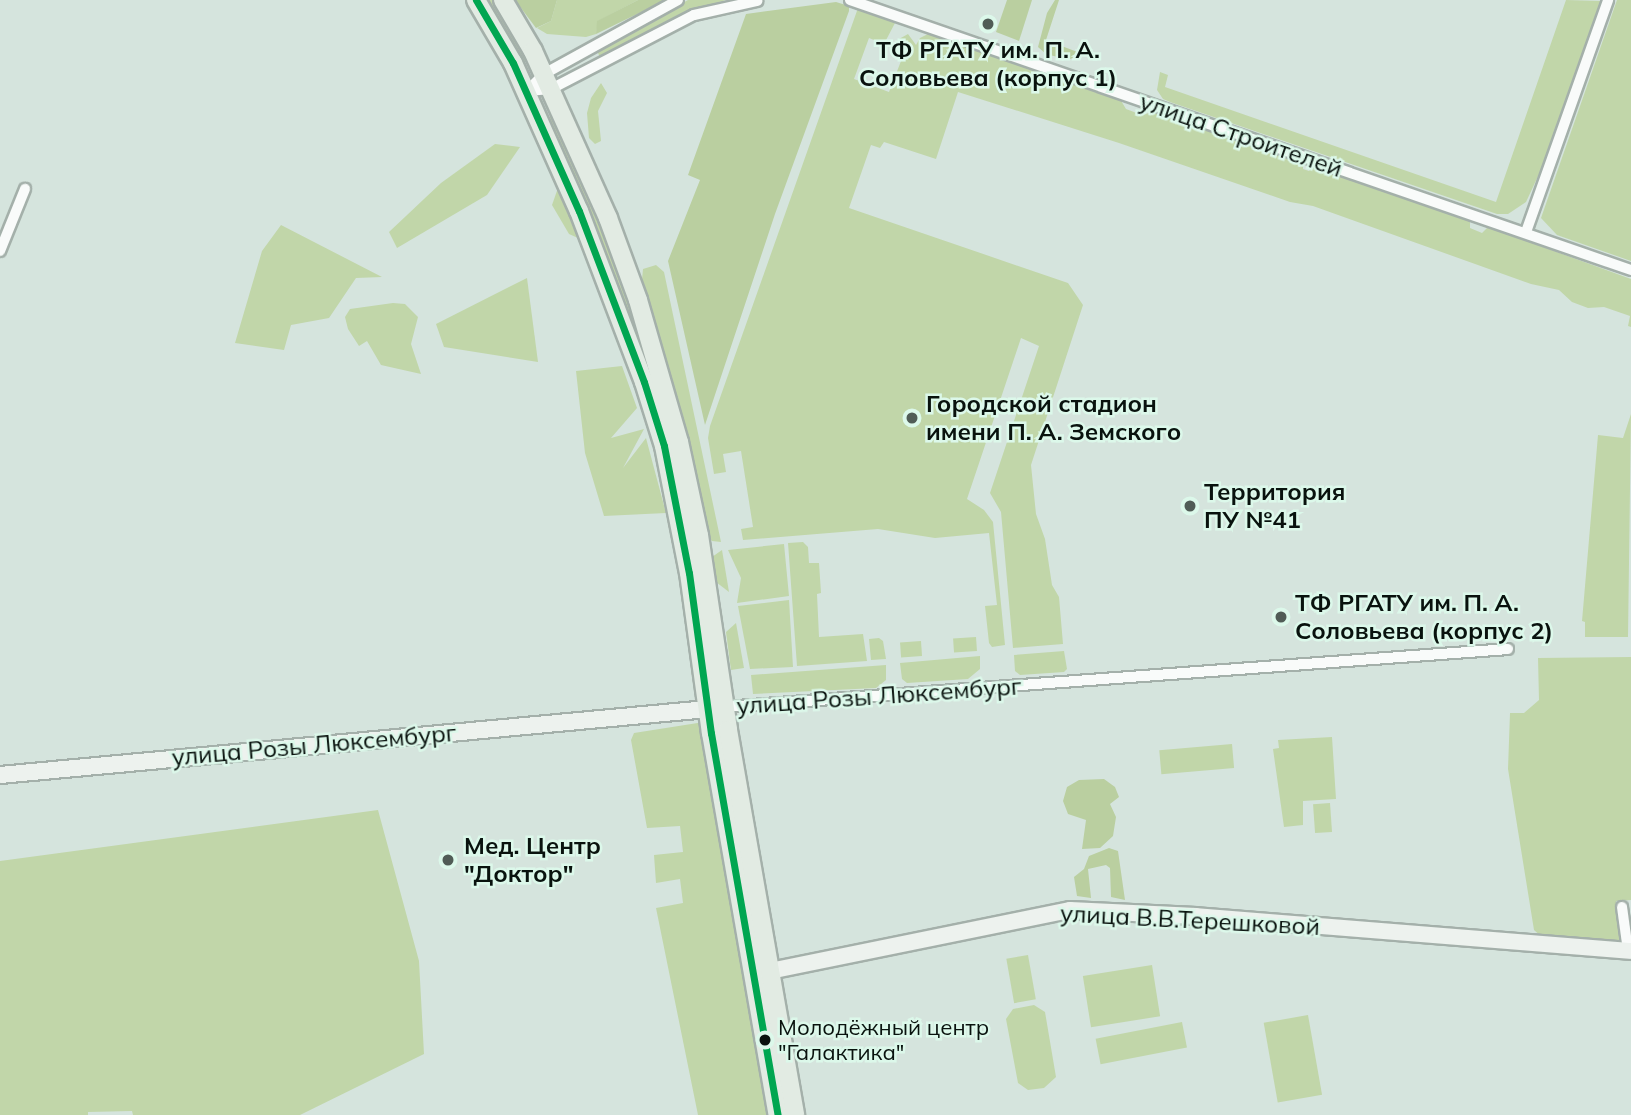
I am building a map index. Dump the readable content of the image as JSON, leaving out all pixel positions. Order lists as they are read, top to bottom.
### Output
{
  "streets": {
    "street": ["улица Строителей", "улица Розы Люксембург", "улица В.В.Терешковой"]
  },
  "places": [
    "ТФ РГАТУ им. П. А. Соловьева (корпус 1)",
    "Городской стадион имени П. А. Земского",
    "Территория ПУ №41",
    "ТФ РГАТУ им. П. А. Соловьева (корпус 2)",
    "Мед. Центр \"Доктор\"",
    "Молодёжный центр \"Галактика\""
  ]
}
